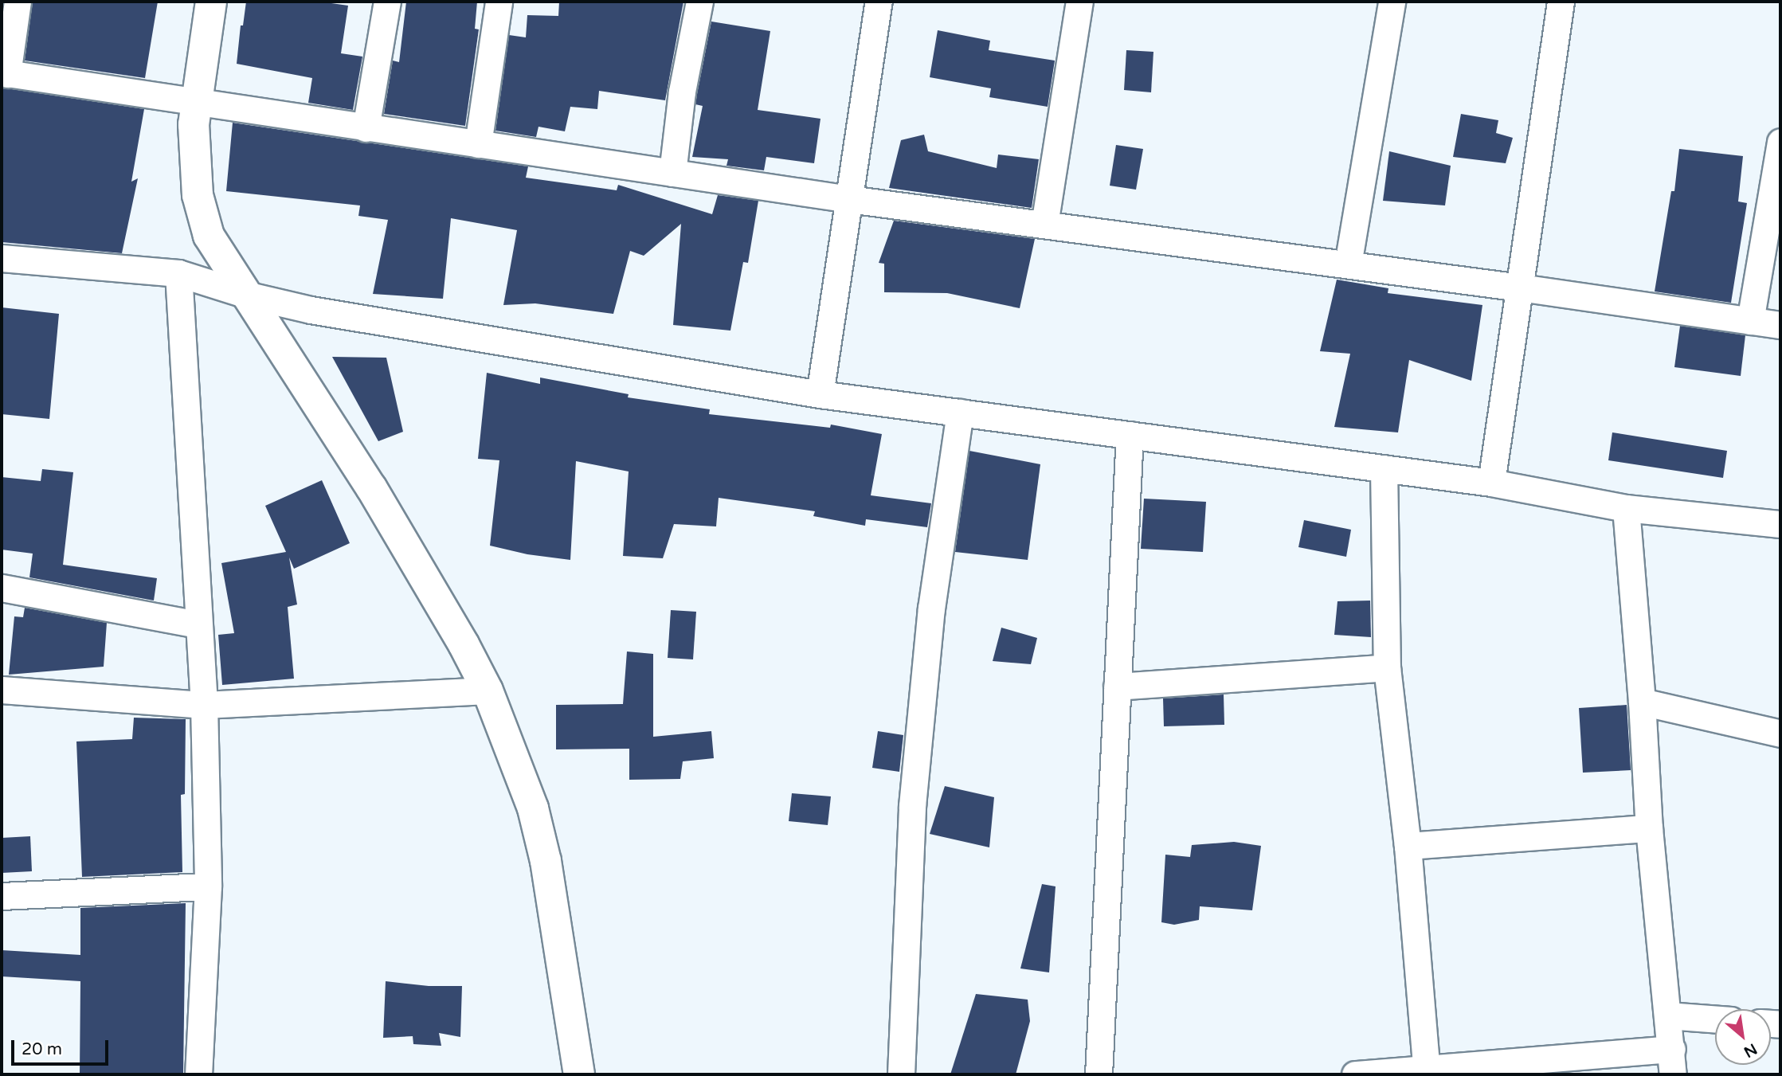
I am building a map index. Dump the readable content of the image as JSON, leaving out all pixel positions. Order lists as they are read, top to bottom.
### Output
{
  "scale_bar": "20 m",
  "north": "bottom right"
}
